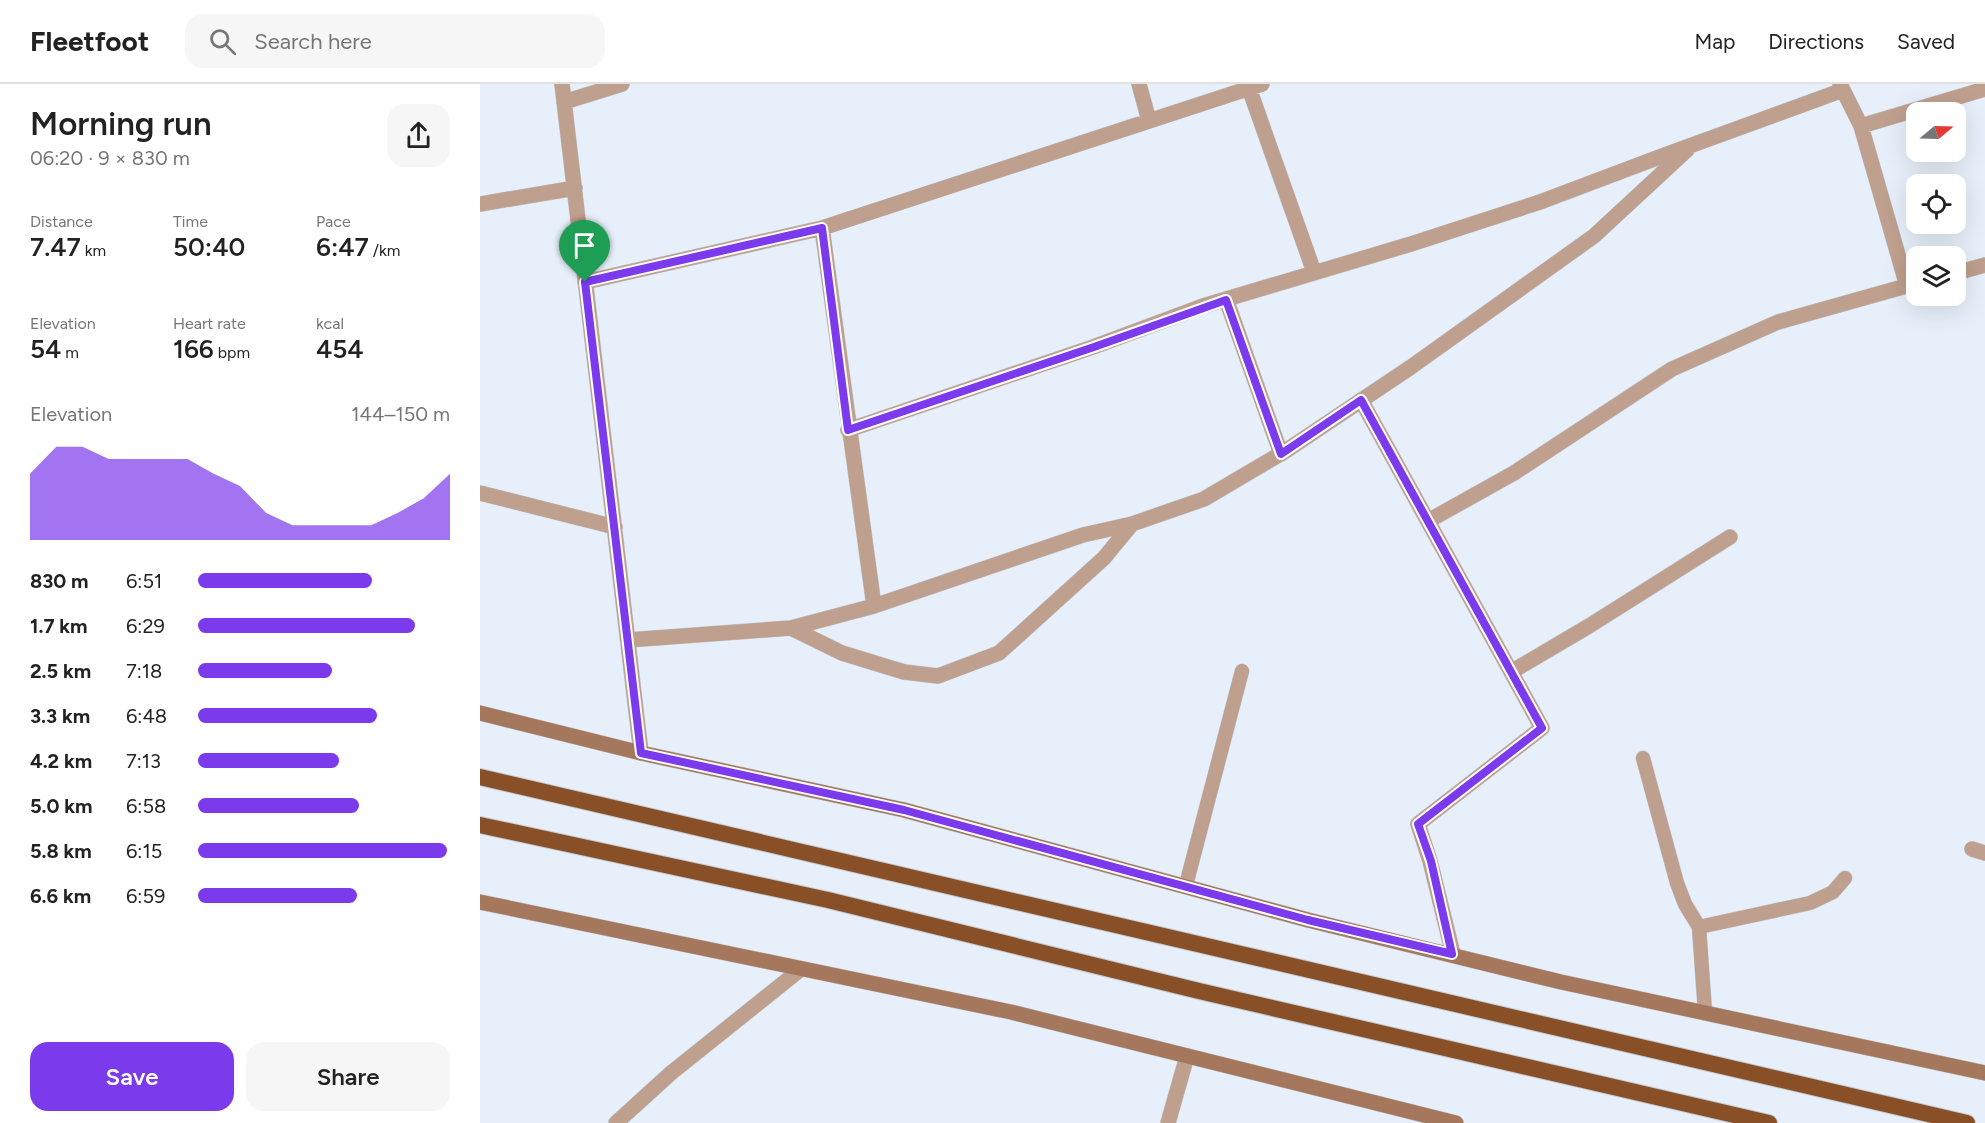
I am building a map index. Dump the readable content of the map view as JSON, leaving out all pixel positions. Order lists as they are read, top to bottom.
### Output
{
  "north": "right",
  "page": {
    "header": "Fleetfoot",
    "search": "Search here",
    "nav": ["Map", "Directions", "Saved"],
    "heading": ["Morning run", "06:20 · 9 × 830 m"],
    "stats": [
      ["Distance", "7.47 km"],
      ["Time", "50:40"],
      ["Pace", "6:47 /km"],
      ["Elevation", "54 m"],
      ["Heart rate", "166 bpm"],
      ["kcal", "454"]
    ],
    "chart": ["Elevation", "144–150 m"],
    "list": [
      {
        "name": "830 m",
        "note": "6:51"
      },
      {
        "name": "1.7 km",
        "note": "6:29"
      },
      {
        "name": "2.5 km",
        "note": "7:18"
      },
      {
        "name": "3.3 km",
        "note": "6:48"
      },
      {
        "name": "4.2 km",
        "note": "7:13"
      },
      {
        "name": "5.0 km",
        "note": "6:58"
      },
      {
        "name": "5.8 km",
        "note": "6:15"
      },
      {
        "name": "6.6 km",
        "note": "6:59"
      }
    ],
    "buttons": ["Save", "Share"]
  }
}
